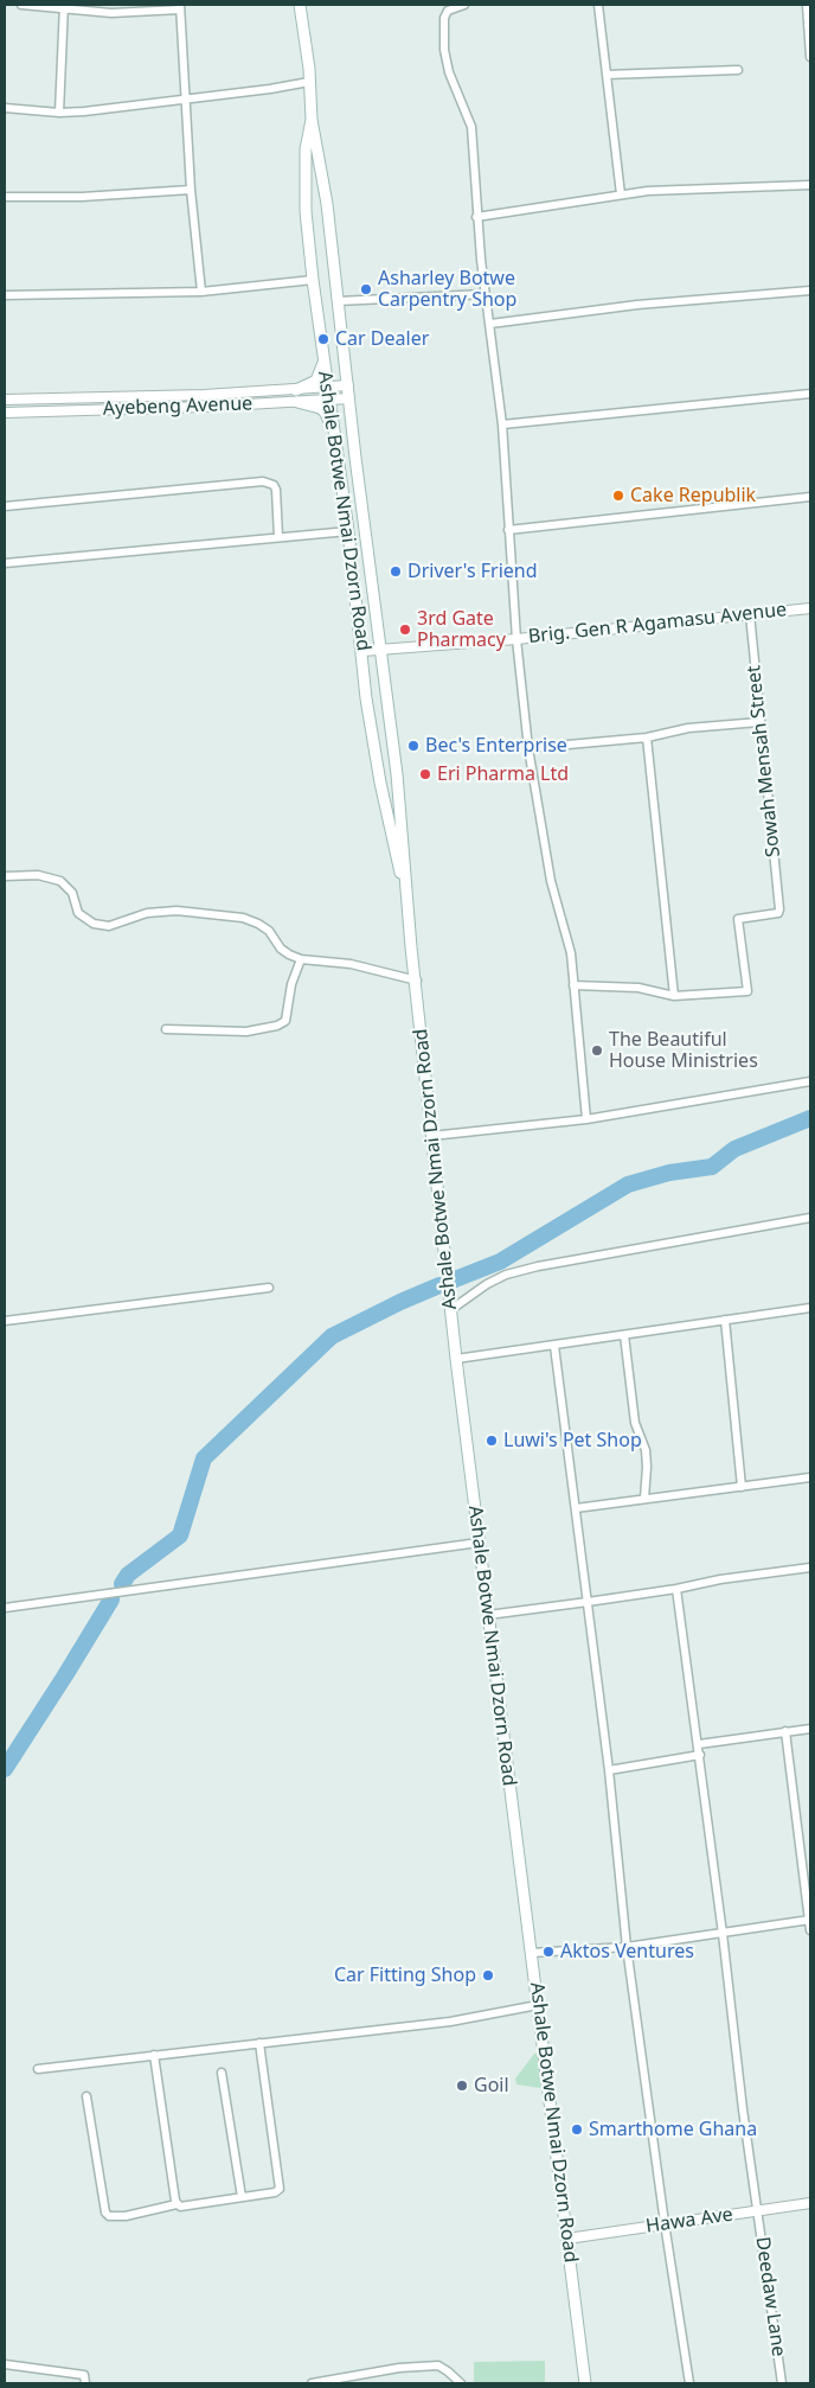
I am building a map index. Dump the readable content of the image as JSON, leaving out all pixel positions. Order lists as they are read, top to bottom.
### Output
{
  "streets": {
    "main road": ["Ashale Botwe Nmai Dzorn Road"],
    "street": [
      "Ayebeng Avenue",
      "Brig. Gen R Agamasu Avenue",
      "Sowah Mensah Street",
      "Hawa Ave",
      "Deedaw Lane"
    ]
  },
  "crossings": [
    ["Ayebeng Avenue", "Ashale Botwe Nmai Dzorn Road"],
    ["Ashale Botwe Nmai Dzorn Road", "Brig. Gen R Agamasu Avenue"],
    ["Ashale Botwe Nmai Dzorn Road", "Hawa Ave"],
    ["Brig. Gen R Agamasu Avenue", "Sowah Mensah Street"],
    ["Hawa Ave", "Deedaw Lane"]
  ],
  "places": [
    "Asharley Botwe Carpentry Shop",
    "Car Dealer",
    "Cake Republik",
    "Driver's Friend",
    "3rd Gate Pharmacy",
    "Bec's Enterprise",
    "Eri Pharma Ltd",
    "The Beautiful House Ministries",
    "Luwi's Pet Shop",
    "Aktos Ventures",
    "Car Fitting Shop",
    "Goil",
    "Smarthome Ghana"
  ]
}
